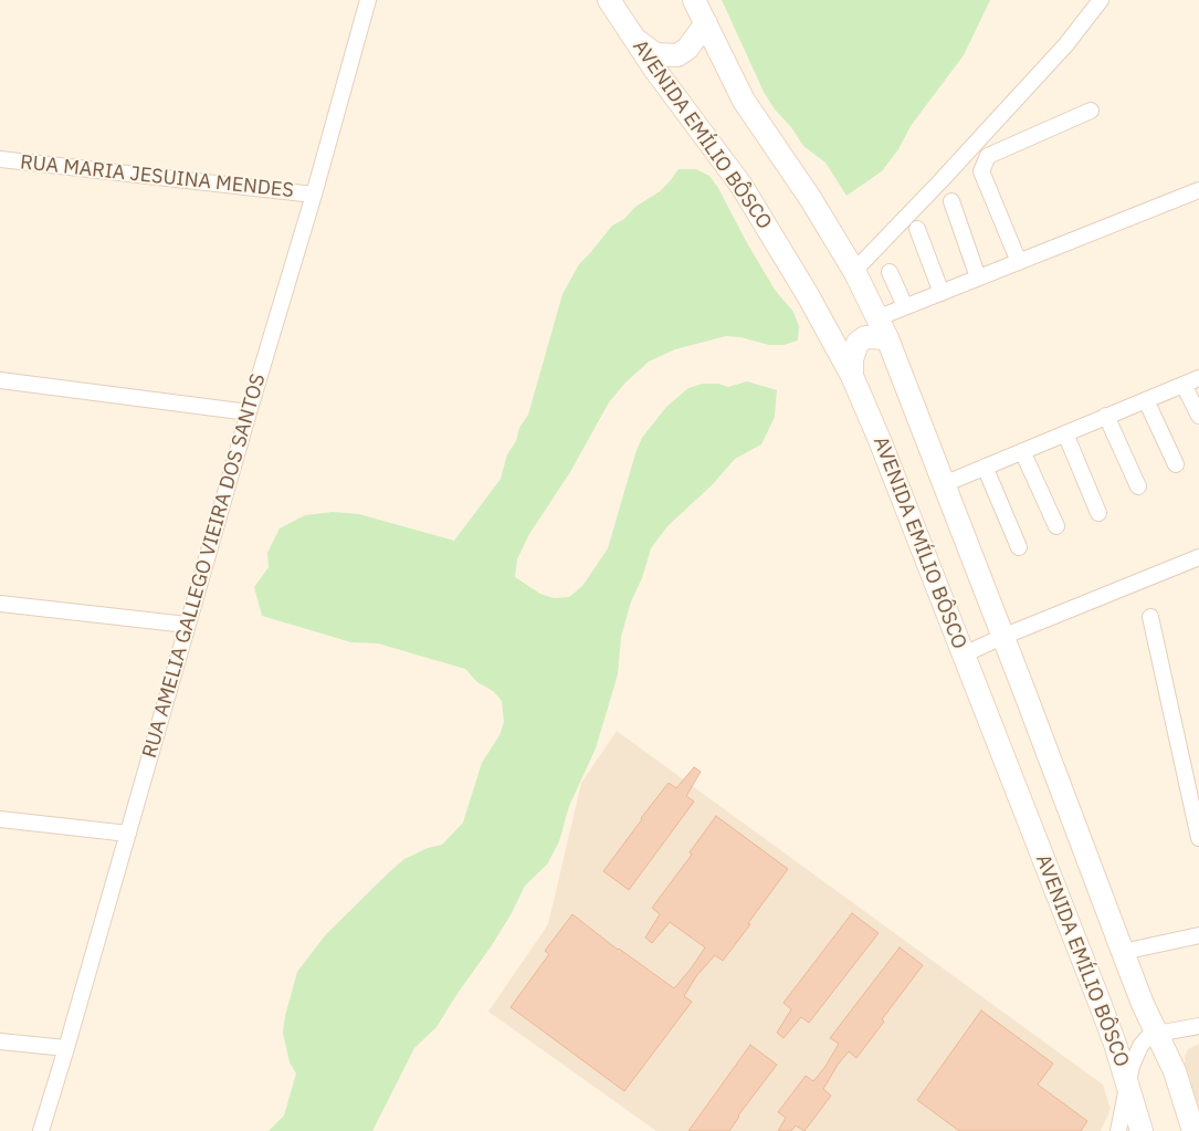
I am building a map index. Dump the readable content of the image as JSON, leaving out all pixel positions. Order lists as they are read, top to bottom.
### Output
{
  "streets": {
    "main road": ["AVENIDA EMÍLIO BÔSCO"],
    "street": ["RUA MARIA JESUINA MENDES", "RUA AMELIA GALLEGO VIEIRA DOS SANTOS"]
  },
  "crossings": [
    ["RUA MARIA JESUINA MENDES", "RUA AMELIA GALLEGO VIEIRA DOS SANTOS"]
  ]
}
